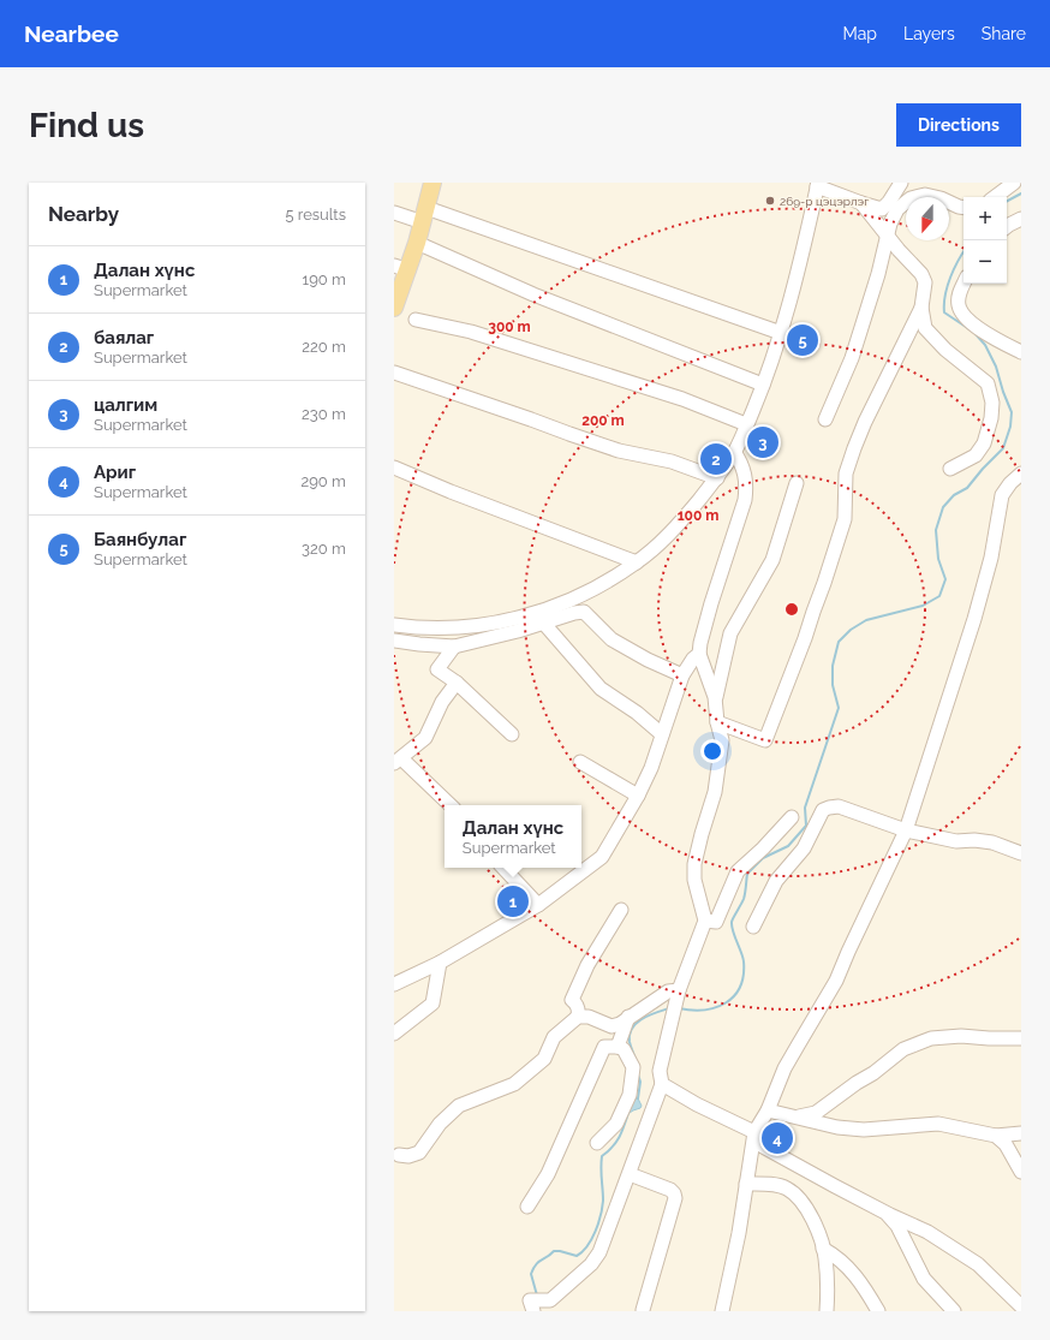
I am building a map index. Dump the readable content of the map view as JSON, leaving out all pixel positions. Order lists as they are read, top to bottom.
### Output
{
  "places": ["269-р цэцэрлэг"],
  "north": "bottom",
  "page": {
    "header": "Nearbee",
    "nav": ["Map", "Layers", "Share"],
    "buttons": "Directions",
    "title": "Find us",
    "heading": ["Nearby", "5 results"],
    "map_buttons": ["+", "−"],
    "list": [
      {
        "mark": "1",
        "name": "Далан хүнс",
        "note": "Supermarket",
        "value": "190 m"
      },
      {
        "mark": "2",
        "name": "баялаг",
        "note": "Supermarket",
        "value": "220 m"
      },
      {
        "mark": "3",
        "name": "цалгим",
        "note": "Supermarket",
        "value": "230 m"
      },
      {
        "mark": "4",
        "name": "Ариг",
        "note": "Supermarket",
        "value": "290 m"
      },
      {
        "mark": "5",
        "name": "Баянбулаг",
        "note": "Supermarket",
        "value": "320 m"
      }
    ],
    "pins": [
      "5",
      "3",
      "2",
      "1",
      "4"
    ],
    "popup": ["Далан хүнс", "Supermarket"]
  },
  "rings": ["300 m", "200 m", "100 m"]
}
